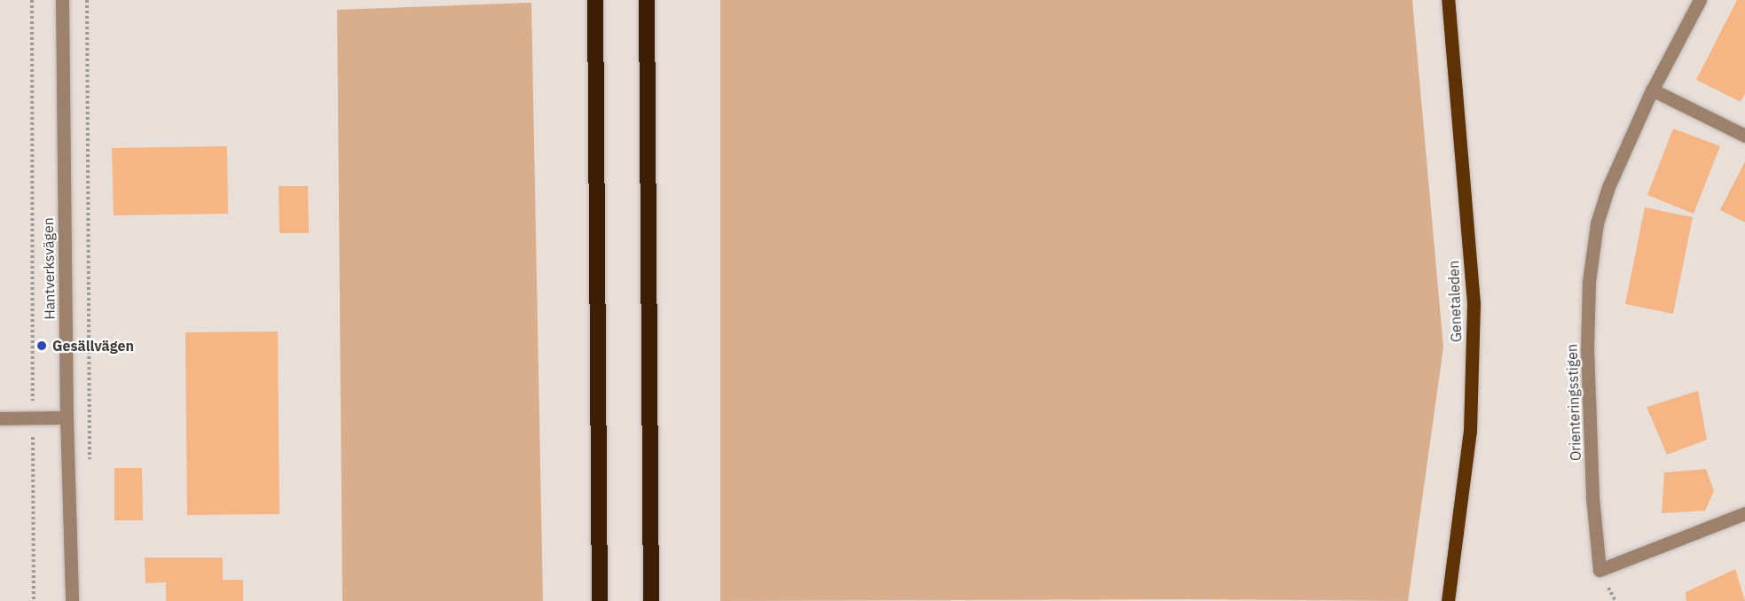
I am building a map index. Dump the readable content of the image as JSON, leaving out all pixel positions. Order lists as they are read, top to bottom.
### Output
{
  "streets": {
    "main road": ["Genetaleden"],
    "street": ["Hantverksvägen", "Orienteringsstigen"]
  },
  "places": ["Gesällvägen"]
}
